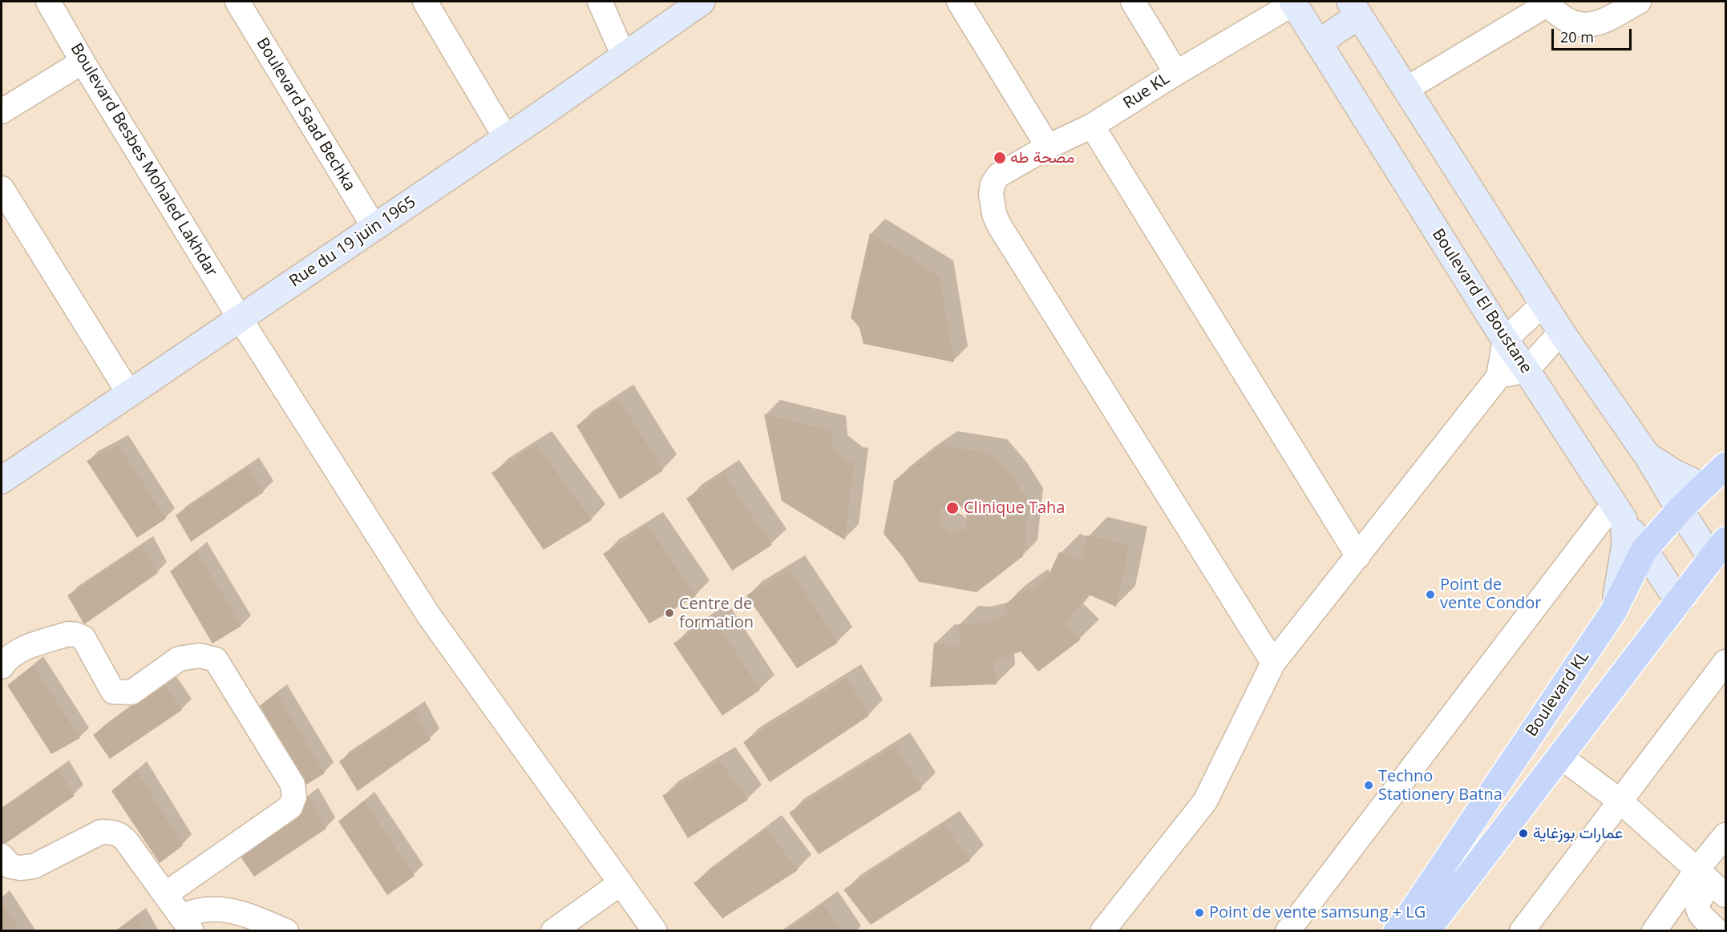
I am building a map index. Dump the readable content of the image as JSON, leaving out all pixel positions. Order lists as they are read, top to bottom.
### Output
{
  "streets": {
    "main road": ["Rue du 19 juin 1965", "Boulevard El Boustane", "Boulevard KL"],
    "street": ["Rue KL", "Boulevard Saad Bechka", "Boulevard Besbes Mohaled Lakhdar"]
  },
  "crossings": [
    ["Rue KL", "Boulevard El Boustane"],
    ["Boulevard Saad Bechka", "Rue du 19 juin 1965"],
    ["Boulevard Besbes Mohaled Lakhdar", "Rue du 19 juin 1965"],
    ["Boulevard El Boustane", "Boulevard KL"]
  ],
  "places": [
    "مصحة طه",
    "Clinique Taha",
    "Point de vente Condor",
    "Centre de formation",
    "Techno Stationery Batna",
    "عمارات بوزغاية",
    "Point de vente samsung + LG"
  ],
  "scale_bar": "20 m"
}
